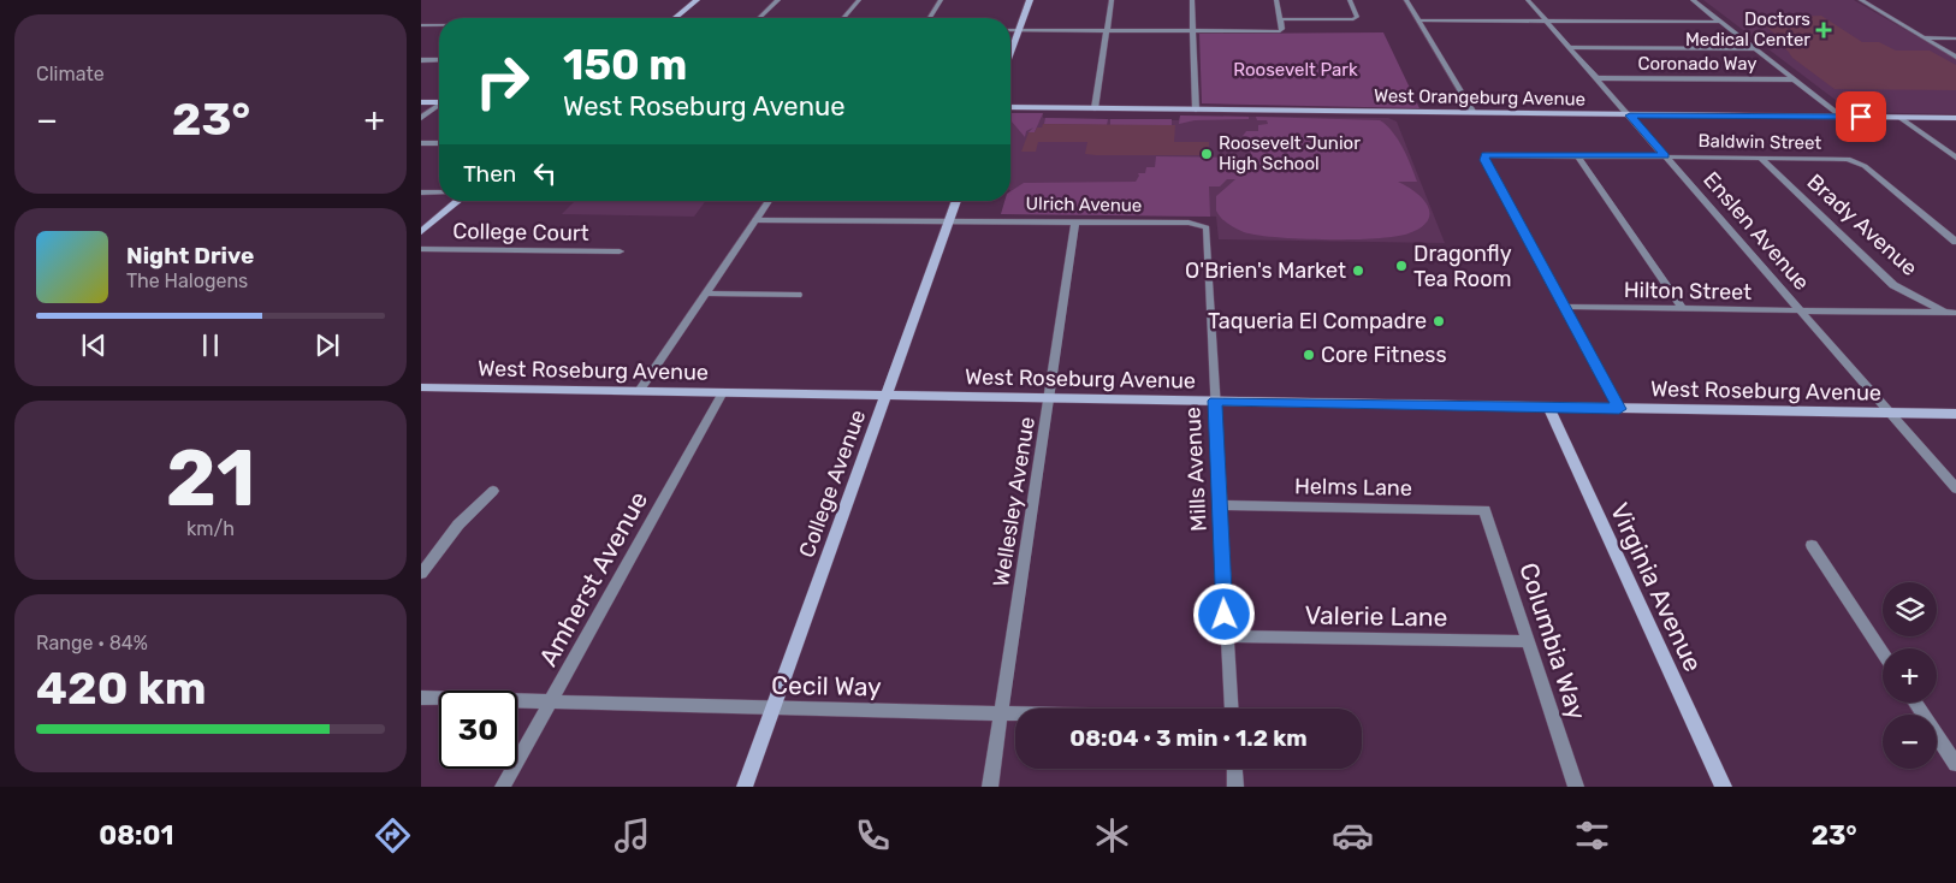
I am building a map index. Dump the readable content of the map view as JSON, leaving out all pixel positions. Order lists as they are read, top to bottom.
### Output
{
  "streets": {
    "street": [
      "Coronado Way",
      "West Orangeburg Avenue",
      "Baldwin Street",
      "Ulrich Avenue",
      "Brady Avenue",
      "Enslen Avenue",
      "College Court",
      "Hilton Street",
      "West Roseburg Avenue",
      "Mills Avenue",
      "College Avenue",
      "Helms Lane",
      "Wellesley Avenue",
      "Amherst Avenue",
      "Virginia Avenue",
      "Valerie Lane",
      "Columbia Way",
      "Cecil Way"
    ]
  },
  "crossings": [
    ["Coronado Way", "Enslen Avenue"],
    ["West Orangeburg Avenue", "Enslen Avenue"],
    ["Baldwin Street", "Brady Avenue"],
    ["Baldwin Street", "Enslen Avenue"],
    ["Baldwin Street", "Hilton Street"],
    ["Ulrich Avenue", "Mills Avenue"],
    ["Ulrich Avenue", "College Avenue"],
    ["Ulrich Avenue", "Wellesley Avenue"],
    ["Brady Avenue", "Hilton Street"],
    ["Enslen Avenue", "Hilton Street"],
    ["Enslen Avenue", "West Roseburg Avenue"],
    ["West Roseburg Avenue", "Mills Avenue"],
    ["West Roseburg Avenue", "College Avenue"],
    ["West Roseburg Avenue", "Wellesley Avenue"],
    ["West Roseburg Avenue", "Amherst Avenue"],
    ["West Roseburg Avenue", "Virginia Avenue"],
    ["Mills Avenue", "Helms Lane"],
    ["Mills Avenue", "Valerie Lane"],
    ["College Avenue", "Cecil Way"],
    ["Helms Lane", "Columbia Way"],
    ["Wellesley Avenue", "Cecil Way"],
    ["Amherst Avenue", "Cecil Way"],
    ["Valerie Lane", "Columbia Way"]
  ],
  "parks": ["Roosevelt Park"],
  "places": {
    "health": ["Doctors Medical Center"],
    "other": [
      "Roosevelt Junior High School",
      "Dragonfly Tea Room",
      "O'Brien's Market",
      "Taqueria El Compadre",
      "Core Fitness"
    ]
  },
  "page": {
    "tile": [
      "Climate",
      ["21", "km/h"],
      ["Range · 84%", "420 km"]
    ],
    "turn": ["150 m", "West Roseburg Avenue"],
    "heat": ["−", "23°", "+"],
    "then": "Then",
    "song": ["Night Drive", "The Halogens"],
    "map_buttons": ["+", "−"],
    "limit": "30",
    "trip": "08:04 · 3 min · 1.2 km",
    "tabs": ["08:01", "23°"]
  }
}
